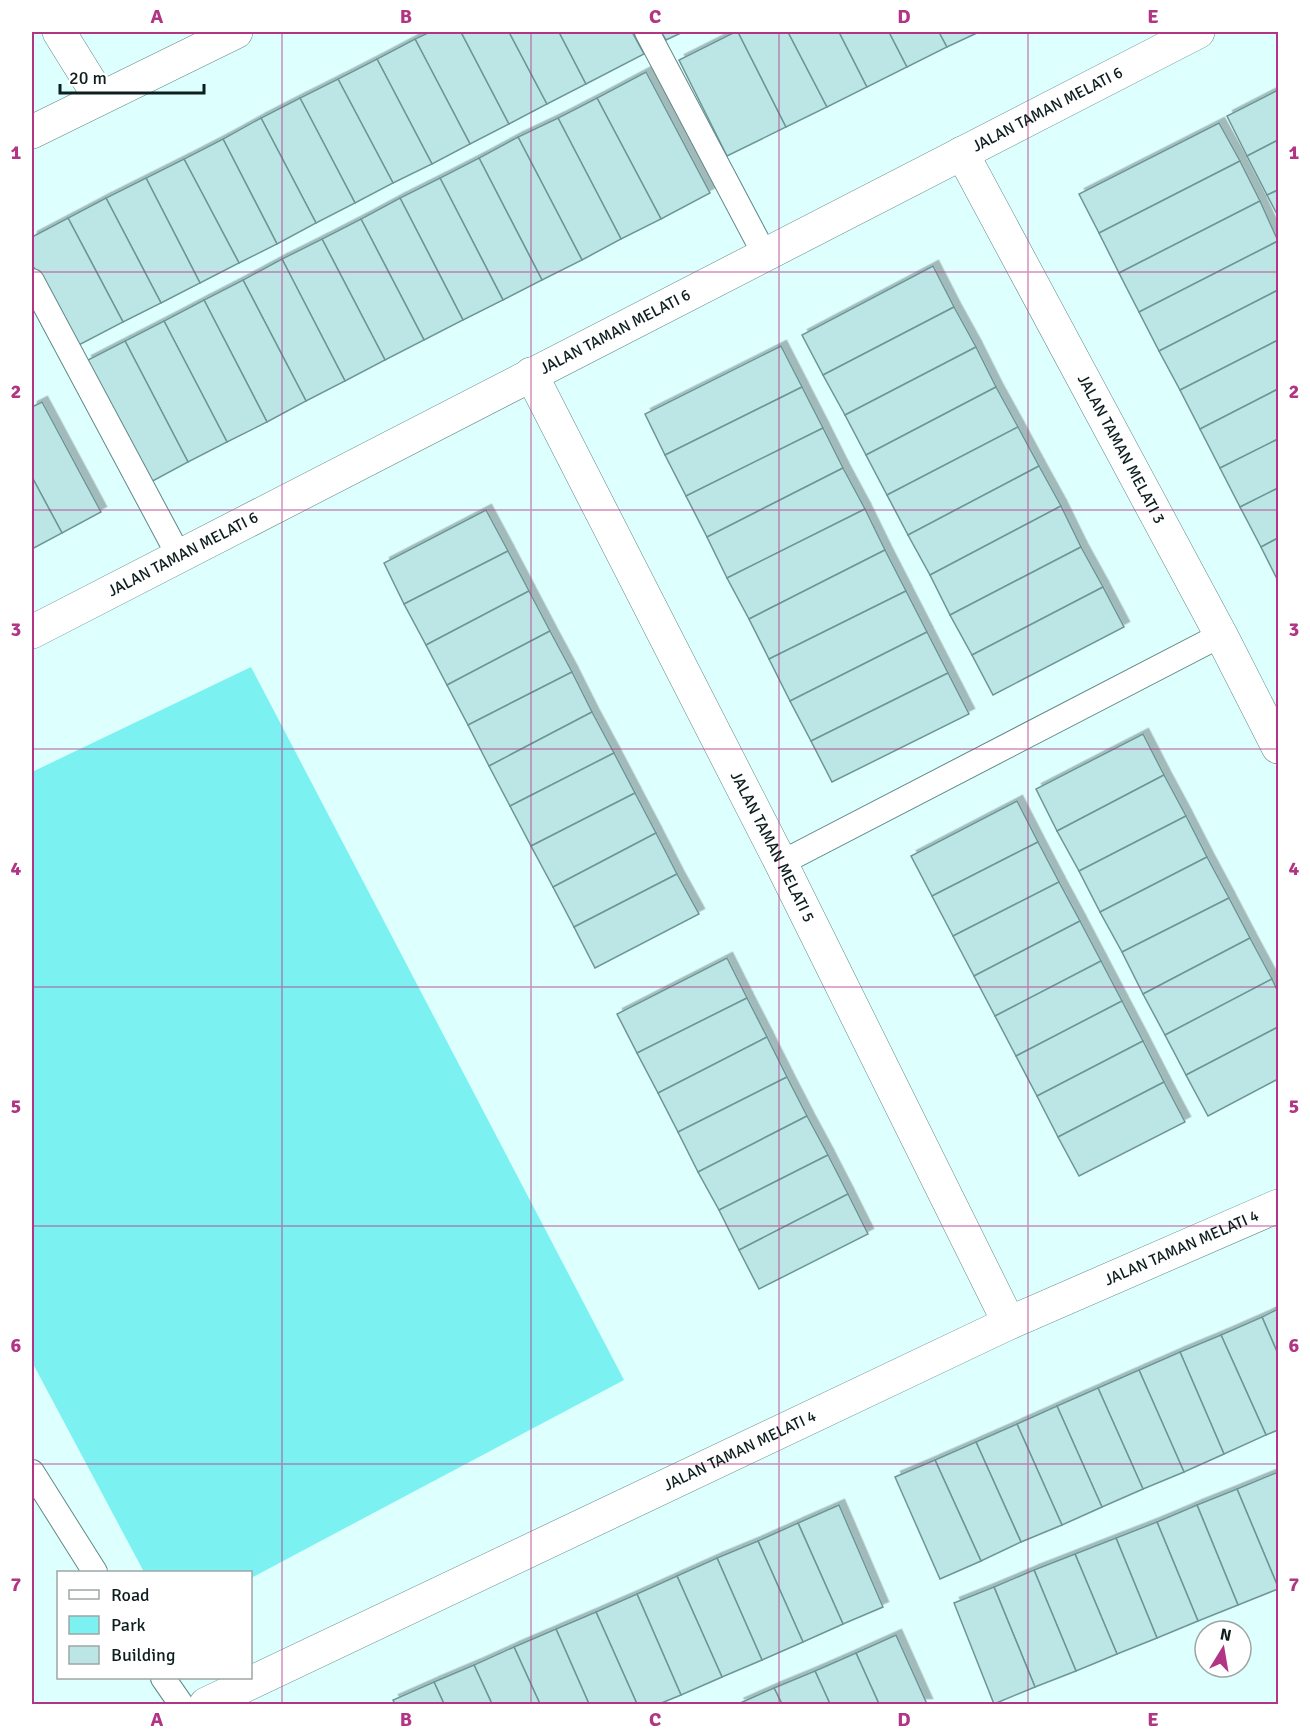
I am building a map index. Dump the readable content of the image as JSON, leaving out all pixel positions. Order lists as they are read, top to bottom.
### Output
{
  "streets": {
    "street": [
      "JALAN TAMAN MELATI 6",
      "JALAN TAMAN MELATI 3",
      "JALAN TAMAN MELATI 5",
      "JALAN TAMAN MELATI 4"
    ]
  },
  "crossings": [
    ["JALAN TAMAN MELATI 6", "JALAN TAMAN MELATI 3"],
    ["JALAN TAMAN MELATI 6", "JALAN TAMAN MELATI 5"],
    ["JALAN TAMAN MELATI 5", "JALAN TAMAN MELATI 4"]
  ],
  "legend": ["Road", "Park", "Building"],
  "scale_bar": "20 m",
  "north": "top",
  "grid": {
    "columns": [
      "A",
      "B",
      "C",
      "D",
      "E"
    ],
    "rows": [
      "1",
      "2",
      "3",
      "4",
      "5",
      "6",
      "7"
    ]
  }
}
